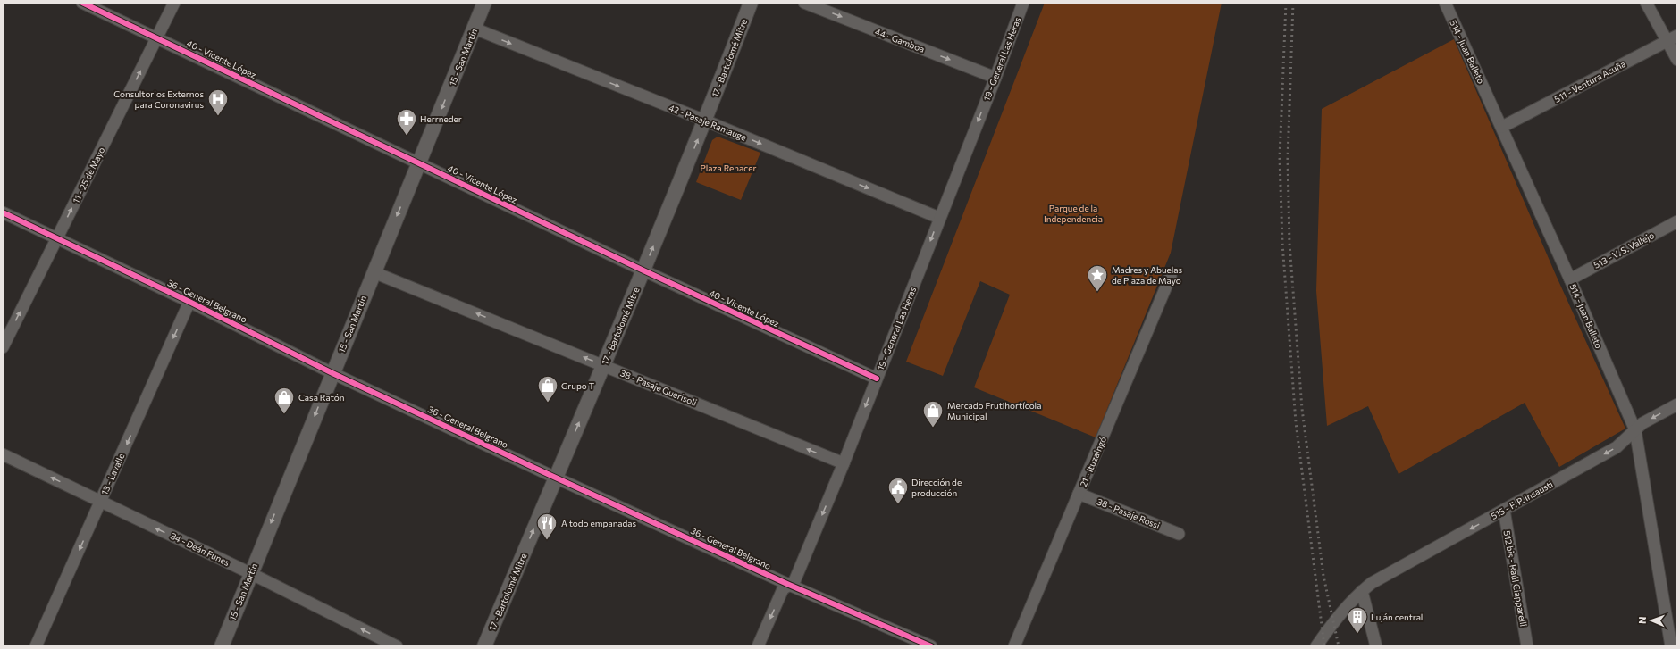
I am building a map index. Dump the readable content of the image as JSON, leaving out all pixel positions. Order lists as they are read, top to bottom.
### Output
{
  "streets": {
    "street": [
      "44 - Gamboa",
      "514 - Juan Balleto",
      "15 - San Martín",
      "17 - Bartolomé Mitre",
      "40 - Vicente López",
      "19 - General Las Heras",
      "511 - Ventura Acuña",
      "42 - Pasaje Ramauge",
      "11 - 25 de Mayo",
      "513 - V. S. Vallejo",
      "36 - General Belgrano",
      "38 - Pasaje Guerisoli",
      "21 - Ituzaingó",
      "13 - Lavalle",
      "515 - F. P. Insausti",
      "38 - Pasaje Rossi",
      "34 - Deán Funes",
      "512 bis - Raúl Ciapparelli"
    ]
  },
  "crossings": [
    ["44 - Gamboa", "19 - General Las Heras"],
    ["514 - Juan Balleto", "511 - Ventura Acuña"],
    ["514 - Juan Balleto", "513 - V. S. Vallejo"],
    ["514 - Juan Balleto", "515 - F. P. Insausti"],
    ["15 - San Martín", "40 - Vicente López"],
    ["15 - San Martín", "42 - Pasaje Ramauge"],
    ["15 - San Martín", "36 - General Belgrano"],
    ["15 - San Martín", "38 - Pasaje Guerisoli"],
    ["15 - San Martín", "34 - Deán Funes"],
    ["17 - Bartolomé Mitre", "40 - Vicente López"],
    ["17 - Bartolomé Mitre", "42 - Pasaje Ramauge"],
    ["17 - Bartolomé Mitre", "36 - General Belgrano"],
    ["17 - Bartolomé Mitre", "38 - Pasaje Guerisoli"],
    ["40 - Vicente López", "19 - General Las Heras"],
    ["40 - Vicente López", "11 - 25 de Mayo"],
    ["19 - General Las Heras", "42 - Pasaje Ramauge"],
    ["19 - General Las Heras", "36 - General Belgrano"],
    ["19 - General Las Heras", "38 - Pasaje Guerisoli"],
    ["11 - 25 de Mayo", "36 - General Belgrano"],
    ["36 - General Belgrano", "13 - Lavalle"],
    ["21 - Ituzaingó", "38 - Pasaje Rossi"],
    ["13 - Lavalle", "34 - Deán Funes"],
    ["515 - F. P. Insausti", "512 bis - Raúl Ciapparelli"]
  ],
  "one_way": [
    "44 - Gamboa",
    "15 - San Martín",
    "17 - Bartolomé Mitre",
    "19 - General Las Heras",
    "42 - Pasaje Ramauge",
    "11 - 25 de Mayo",
    "38 - Pasaje Guerisoli",
    "13 - Lavalle",
    "515 - F. P. Insausti",
    "34 - Deán Funes"
  ],
  "parks": ["Plaza Renacer", "Parque de la Independencia"],
  "places": {
    "hospital": ["Consultorios Externos para Coronavirus"],
    "pharmacy": ["Herrneder"],
    "place": ["Madres y Abuelas de Plaza de Mayo"],
    "shop": ["Grupo T", "Casa Ratón", "Mercado Frutihortícola Municipal"],
    "public building": ["Dirección de producción"],
    "restaurant": ["A todo empanadas"],
    "building": ["Luján central"]
  },
  "north": "left"
}
